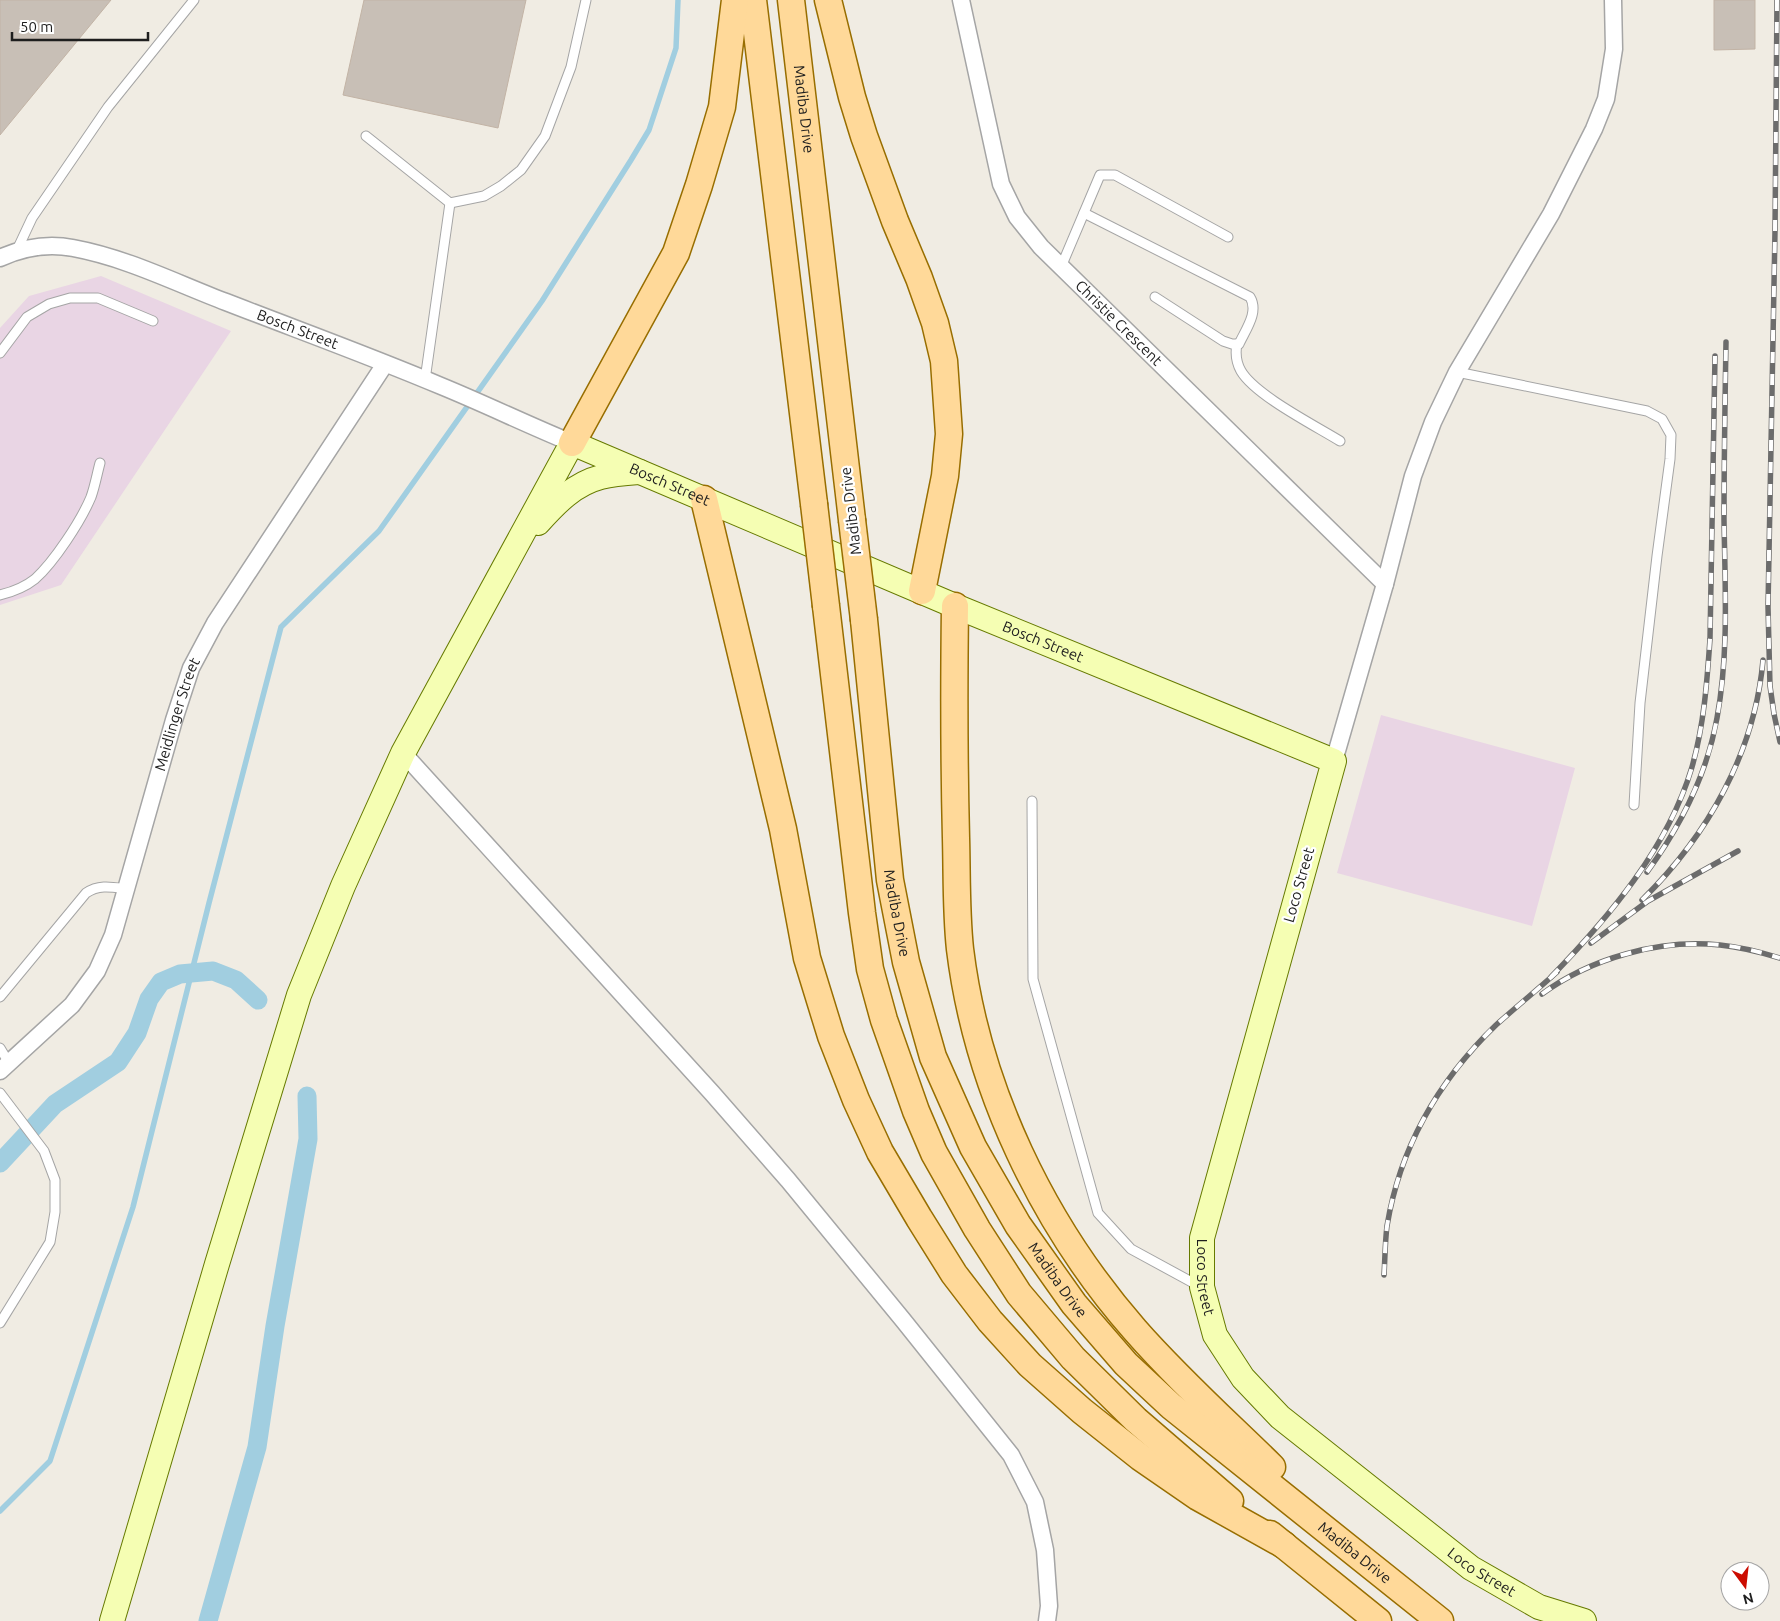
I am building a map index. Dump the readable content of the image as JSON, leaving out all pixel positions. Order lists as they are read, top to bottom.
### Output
{
  "streets": {
    "main road": ["Madiba Drive"],
    "street": [
      "Christie Crescent",
      "Bosch Street",
      "Meidlinger Street",
      "Loco Street"
    ]
  },
  "crossings": [
    ["Bosch Street", "Meidlinger Street"],
    ["Bosch Street", "Loco Street"]
  ],
  "scale_bar": "50 m",
  "north": "bottom"
}
